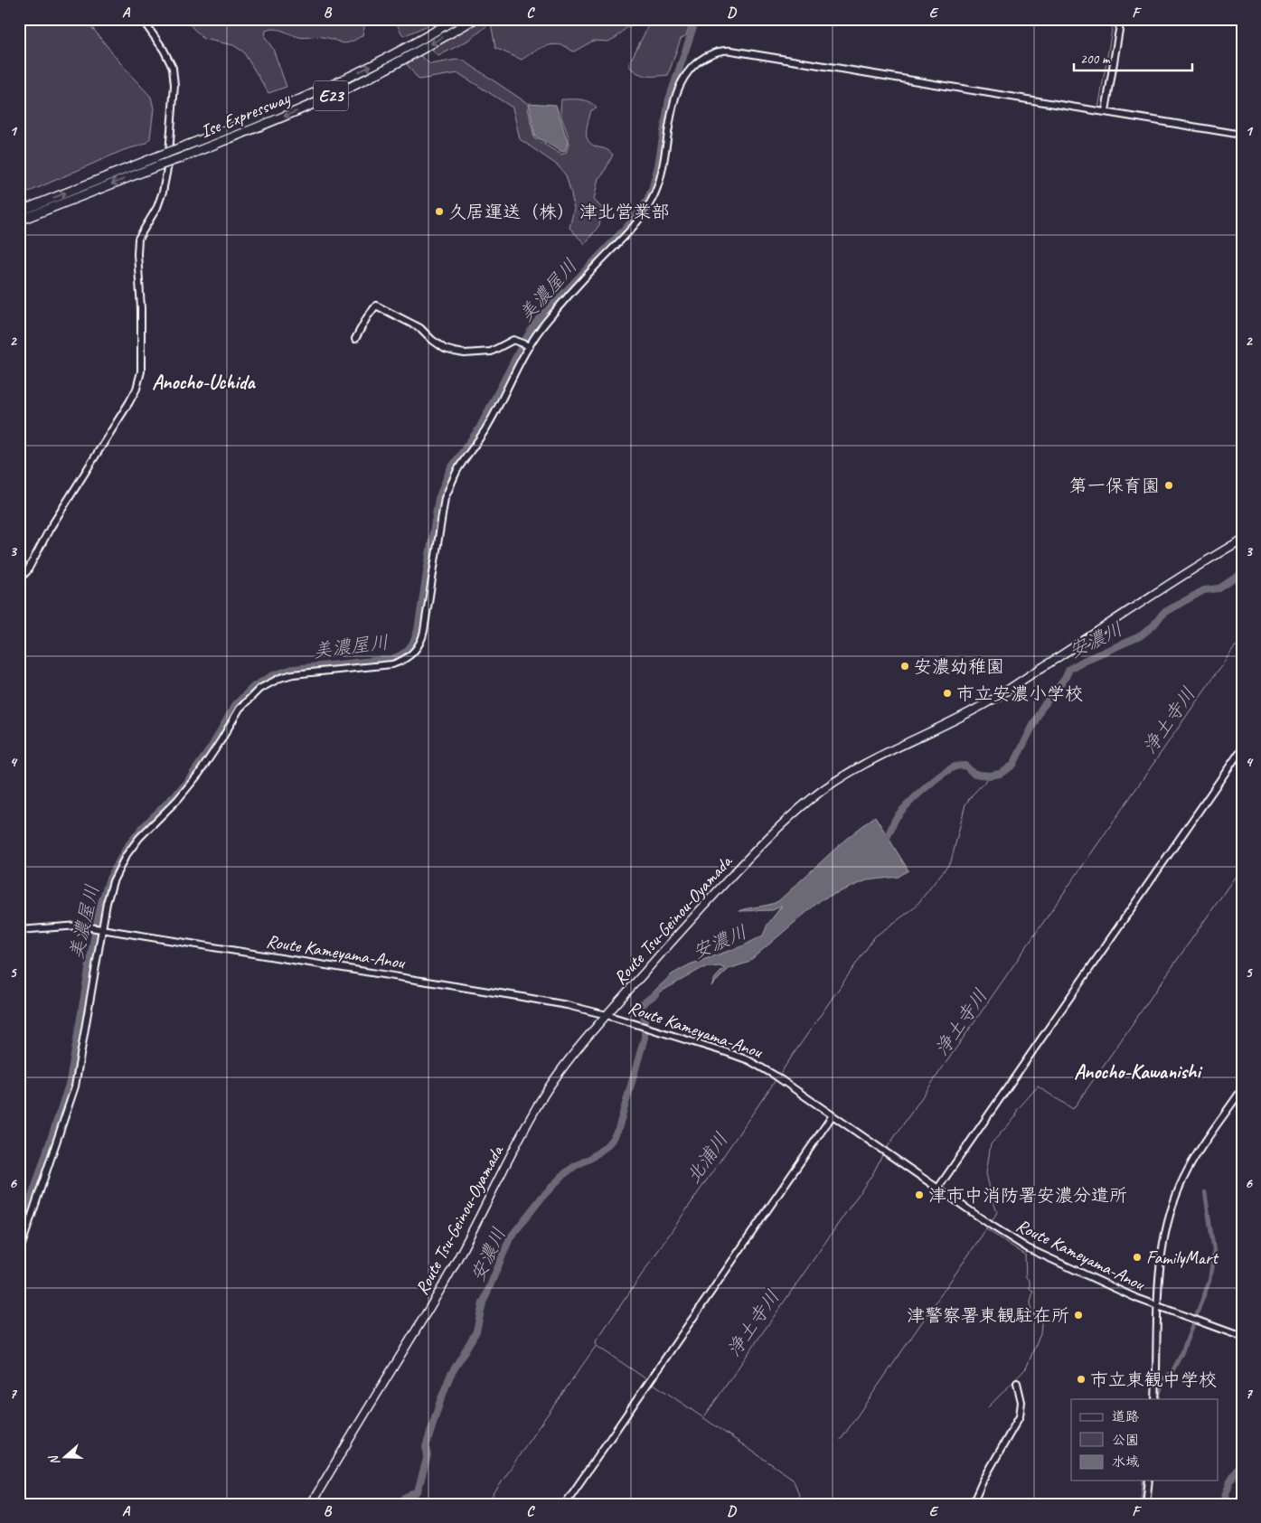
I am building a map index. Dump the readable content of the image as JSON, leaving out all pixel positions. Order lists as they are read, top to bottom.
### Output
{
  "streets": {
    "highway": ["E23", "Ise Expressway"],
    "main road": ["Route Tsu-Geinou-Oyamada"],
    "street": ["Route Kameyama-Anou"]
  },
  "crossings": [
    ["Route Tsu-Geinou-Oyamada", "Route Kameyama-Anou"]
  ],
  "districts": ["Anocho-Uchida", "Anocho-Kawanishi"],
  "water": [
    "美濃屋川",
    "安濃川",
    "浄土寺川",
    "北浦川"
  ],
  "places": [
    "久居運送（株） 津北営業部",
    "第一保育園",
    "安濃幼稚園",
    "市立安濃小学校",
    "津市中消防署安濃分遣所",
    "FamilyMart",
    "津警察署東観駐在所",
    "市立東観中学校"
  ],
  "legend": ["道路", "公園", "水域"],
  "scale_bar": "200 m",
  "north": "left",
  "grid": {
    "columns": [
      "A",
      "B",
      "C",
      "D",
      "E",
      "F"
    ],
    "rows": [
      "1",
      "2",
      "3",
      "4",
      "5",
      "6",
      "7"
    ]
  }
}
